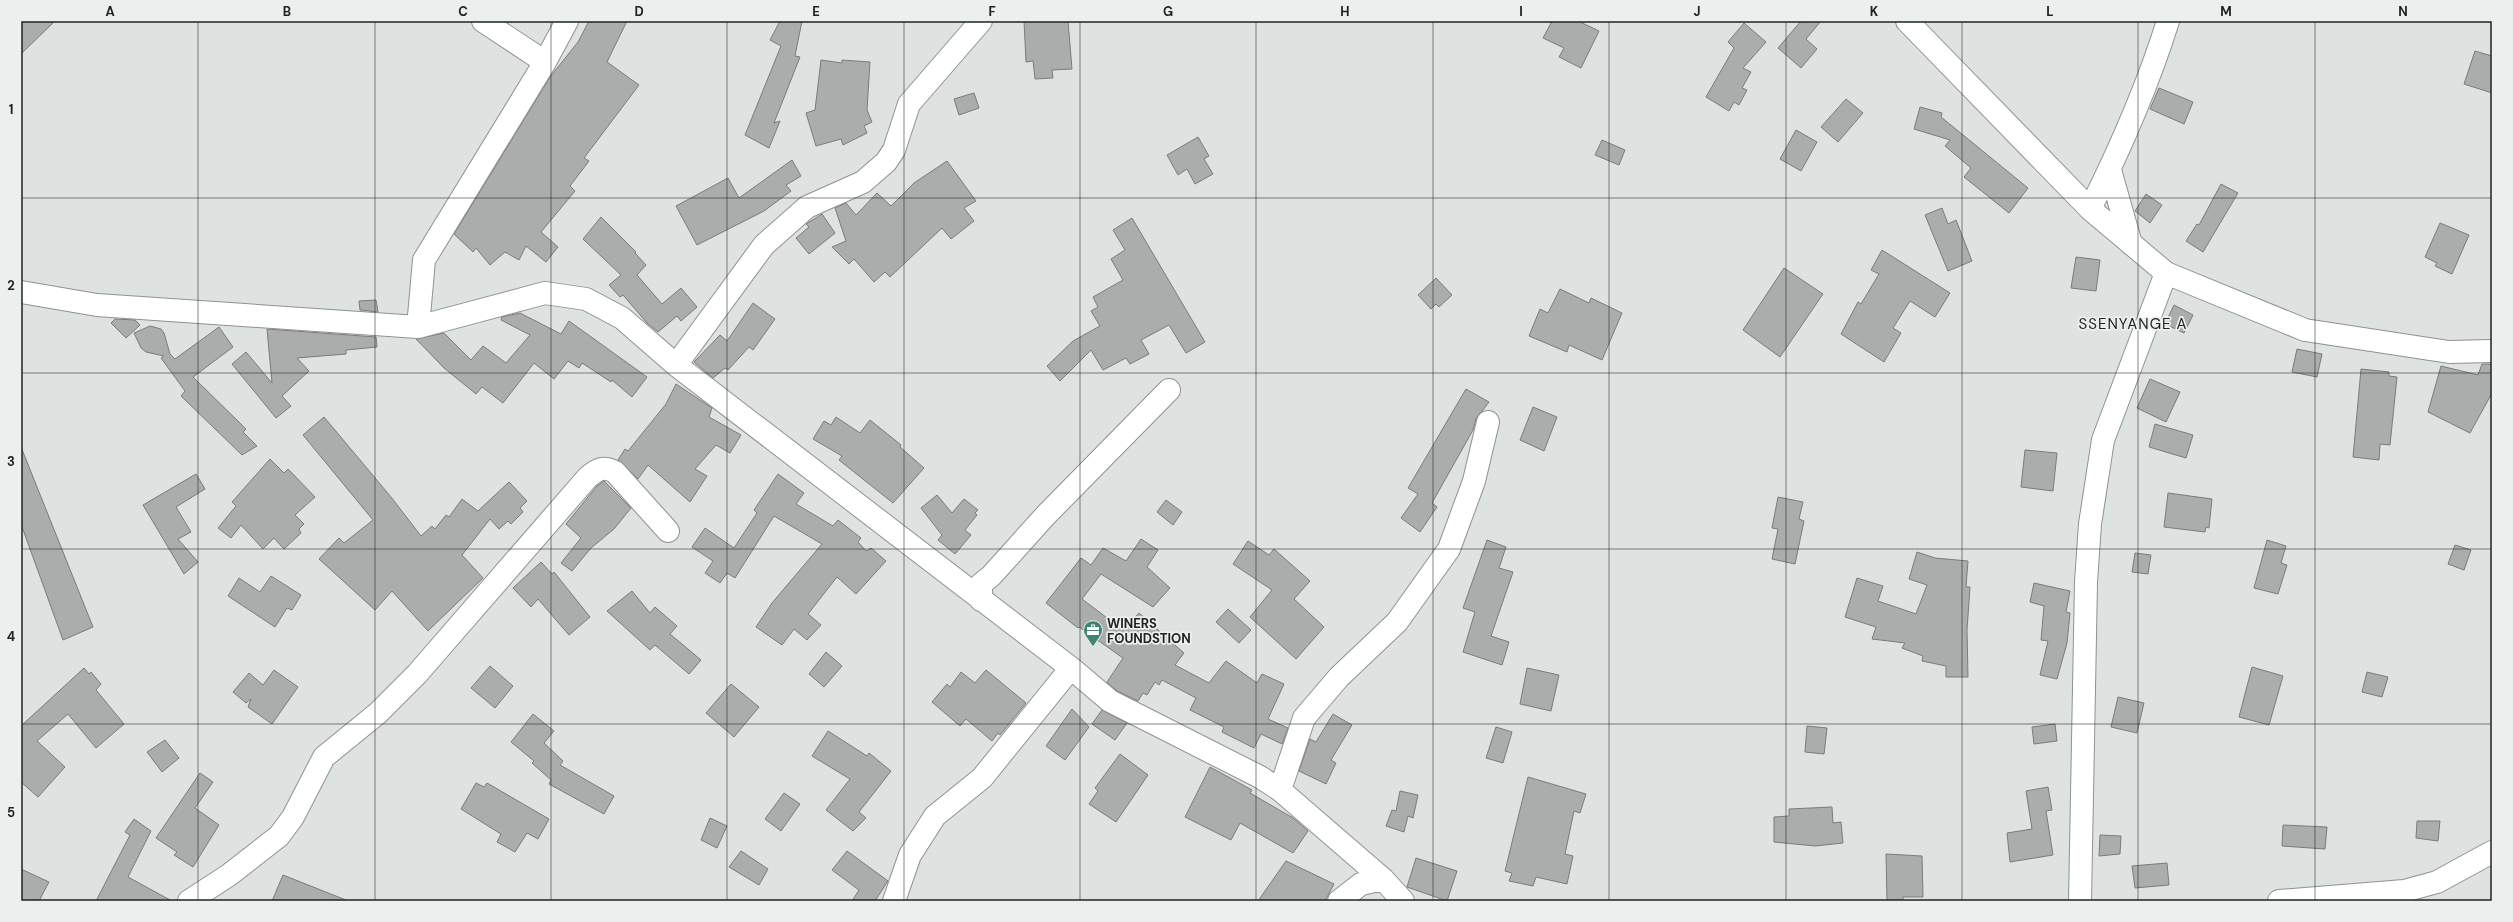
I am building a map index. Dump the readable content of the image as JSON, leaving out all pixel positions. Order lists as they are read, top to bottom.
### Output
{
  "districts": ["SSENYANGE A"],
  "places": {
    "office": ["WINERS FOUNDSTION"]
  },
  "grid": {
    "columns": [
      "A",
      "B",
      "C",
      "D",
      "E",
      "F",
      "G",
      "H",
      "I",
      "J",
      "K",
      "L",
      "M",
      "N"
    ],
    "rows": [
      "1",
      "2",
      "3",
      "4",
      "5"
    ]
  }
}
